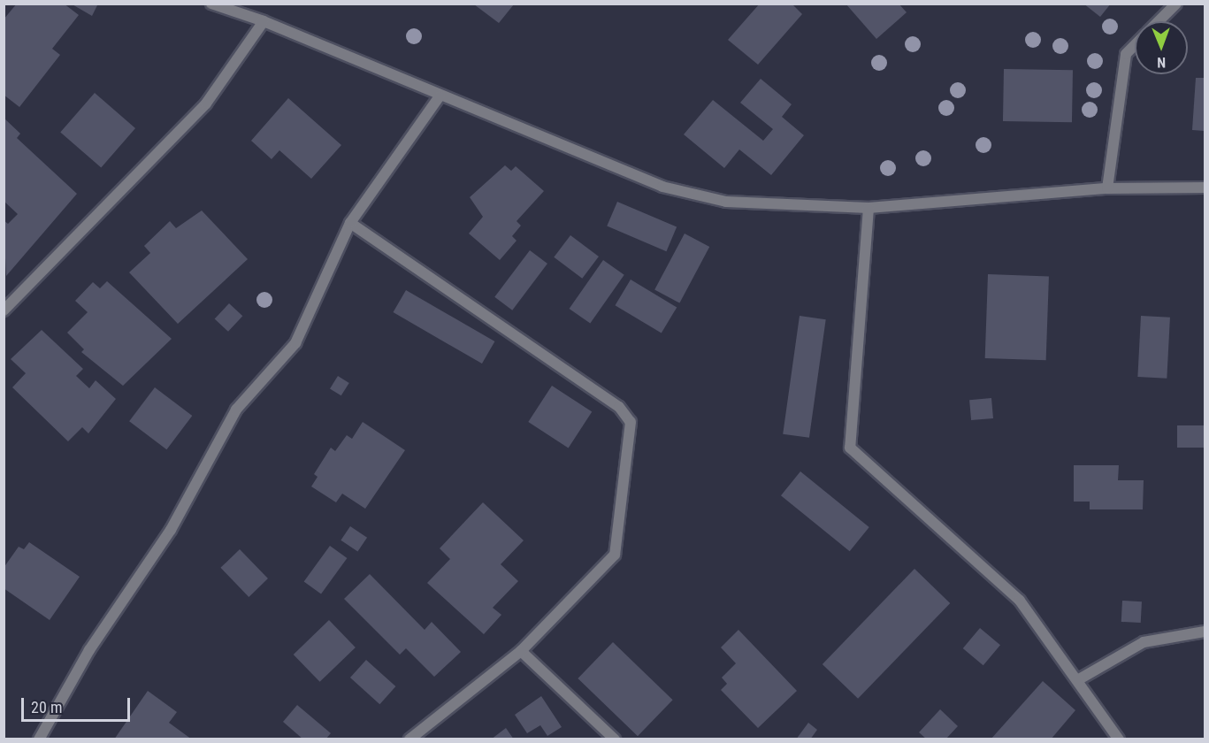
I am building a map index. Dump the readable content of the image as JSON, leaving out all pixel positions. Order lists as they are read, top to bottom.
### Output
{
  "scale_bar": "20 m",
  "north": "bottom"
}
